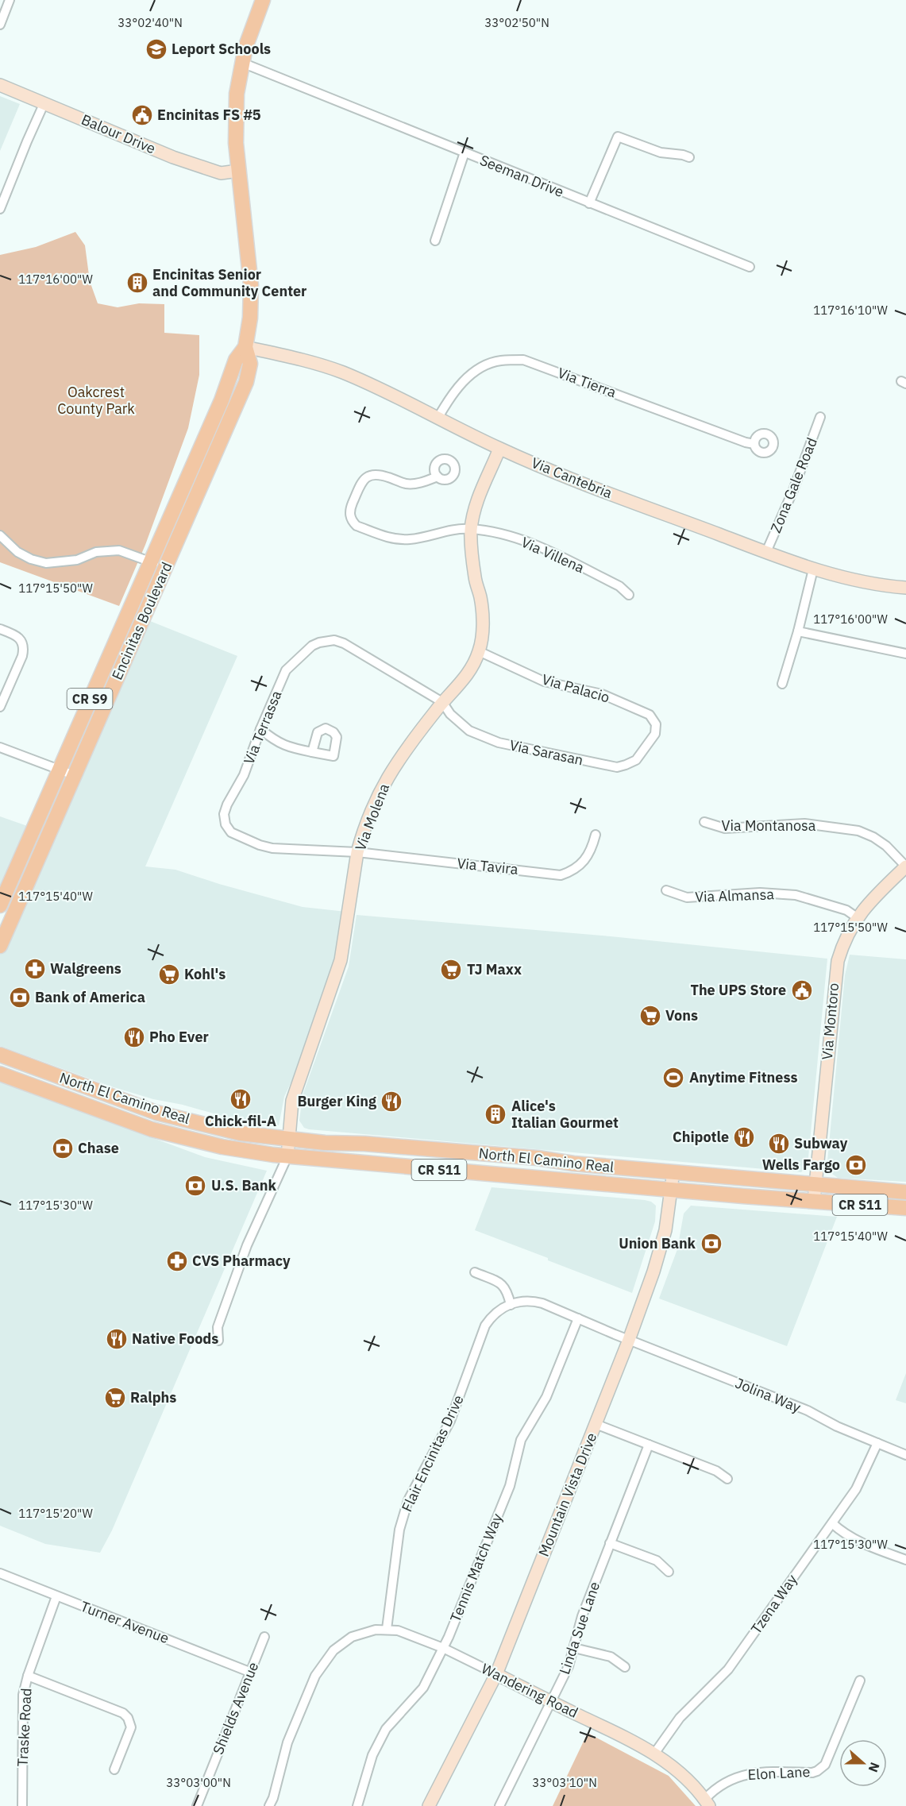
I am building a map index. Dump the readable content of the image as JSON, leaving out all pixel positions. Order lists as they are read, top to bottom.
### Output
{
  "streets": {
    "main road": [
      "Encinitas Boulevard",
      "CR S9",
      "North El Camino Real",
      "CR S11"
    ],
    "street": [
      "Balour Drive",
      "Seeman Drive",
      "Via Tierra",
      "Via Cantebria",
      "Zona Gale Road",
      "Via Villena",
      "Via Palacio",
      "Via Terrassa",
      "Via Sarasan",
      "Via Molena",
      "Via Montanosa",
      "Via Tavira",
      "Via Almansa",
      "Via Montoro",
      "Jolina Way",
      "Flair Encinitas Drive",
      "Mountain Vista Drive",
      "Tennis Match Way",
      "Tzena Way",
      "Turner Avenue",
      "Linda Sue Lane",
      "Wandering Road",
      "Shields Avenue",
      "Traske Road",
      "Elon Lane"
    ]
  },
  "crossings": [
    ["Balour Drive", "Encinitas Boulevard"],
    ["Seeman Drive", "Encinitas Boulevard"],
    ["Via Tierra", "Via Cantebria"],
    ["Via Cantebria", "Zona Gale Road"],
    ["Via Cantebria", "Encinitas Boulevard"],
    ["Via Cantebria", "Via Molena"],
    ["Via Villena", "Via Molena"],
    ["Via Palacio", "Via Sarasan"],
    ["Via Palacio", "Via Molena"],
    ["Via Terrassa", "Via Sarasan"],
    ["Via Terrassa", "Via Molena"],
    ["Via Terrassa", "Via Tavira"],
    ["Via Sarasan", "Via Molena"],
    ["Via Molena", "Via Tavira"],
    ["Via Molena", "North El Camino Real"],
    ["Via Montanosa", "Via Montoro"],
    ["Via Almansa", "Via Montoro"],
    ["Via Montoro", "North El Camino Real"],
    ["North El Camino Real", "Mountain Vista Drive"],
    ["Jolina Way", "Flair Encinitas Drive"],
    ["Jolina Way", "Mountain Vista Drive"],
    ["Jolina Way", "Tzena Way"],
    ["Flair Encinitas Drive", "Mountain Vista Drive"],
    ["Flair Encinitas Drive", "Tennis Match Way"],
    ["Flair Encinitas Drive", "Wandering Road"],
    ["Mountain Vista Drive", "Wandering Road"],
    ["Tennis Match Way", "Wandering Road"],
    ["Tzena Way", "Wandering Road"],
    ["Turner Avenue", "Shields Avenue"],
    ["Turner Avenue", "Traske Road"],
    ["Linda Sue Lane", "Wandering Road"],
    ["Wandering Road", "Elon Lane"]
  ],
  "parks": ["Oakcrest County Park"],
  "places": {
    "school or university": ["Leport Schools"],
    "public building": ["Encinitas FS #5", "The UPS Store"],
    "building": ["Encinitas Senior and Community Center", "Alice's Italian Gourmet"],
    "pharmacy": ["Walgreens", "CVS Pharmacy"],
    "supermarket": [
      "TJ Maxx",
      "Kohl's",
      "Vons",
      "Ralphs"
    ],
    "bank": [
      "Bank of America",
      "Chase",
      "Wells Fargo",
      "U.S. Bank",
      "Union Bank"
    ],
    "restaurant": [
      "Pho Ever",
      "Chick-fil-A",
      "Burger King",
      "Chipotle",
      "Subway",
      "Native Foods"
    ],
    "sports": ["Anytime Fitness"]
  },
  "north": "right",
  "coordinates": [
    "33°02'40\"N",
    "33°02'50\"N",
    "117°16'00\"W",
    "117°16'10\"W",
    "117°15'50\"W",
    "117°15'40\"W",
    "117°15'30\"W",
    "117°15'20\"W",
    "33°03'00\"N",
    "33°03'10\"N"
  ]
}
